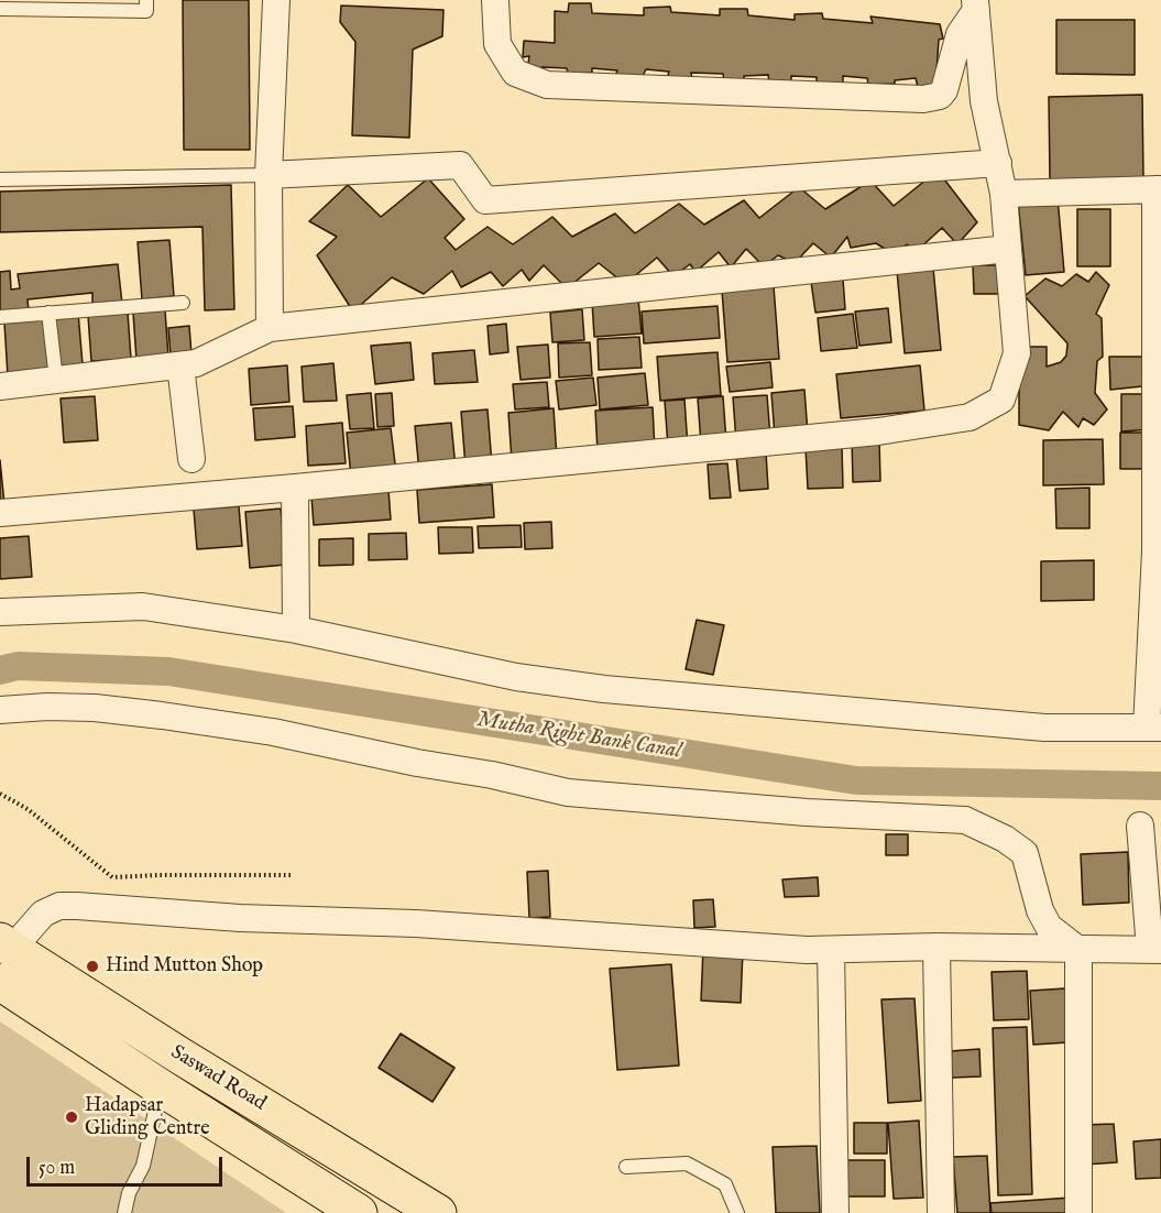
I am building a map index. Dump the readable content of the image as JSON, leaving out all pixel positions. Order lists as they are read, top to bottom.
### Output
{
  "streets": {
    "highway": ["Saswad Road"]
  },
  "water": ["Mutha Right Bank Canal"],
  "places": ["Hind Mutton Shop", "Hadapsar Gliding Centre"],
  "scale_bar": "50 m"
}
